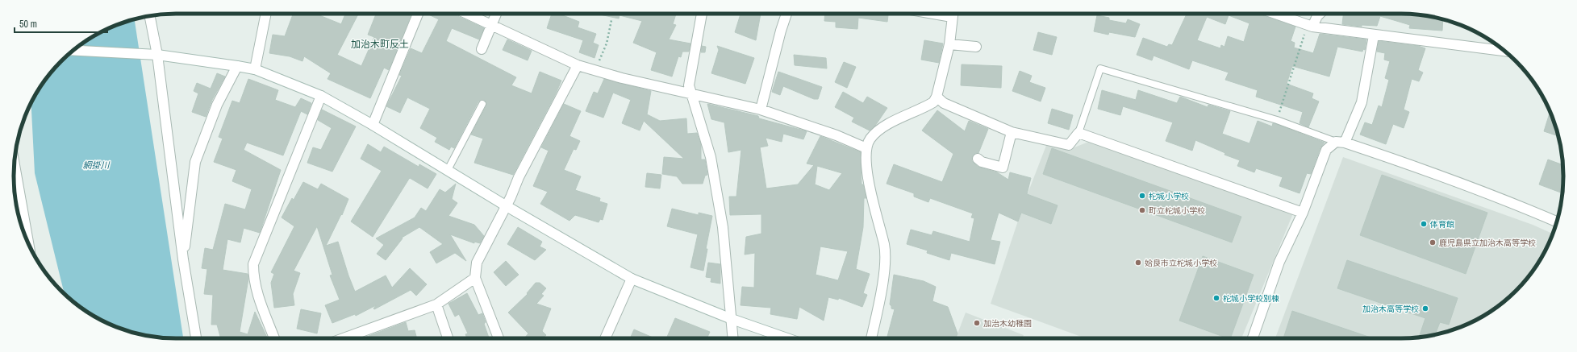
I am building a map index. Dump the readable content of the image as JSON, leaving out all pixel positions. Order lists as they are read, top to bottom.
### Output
{
  "districts": ["加治木町反土"],
  "water": ["網掛川"],
  "places": [
    "柁城小学校",
    "町立柁城小学校",
    "体育館",
    "鹿児島県立加治木高等学校",
    "姶良市立柁城小学校",
    "柁城小学校別棟",
    "加治木高等学校",
    "加治木幼稚園"
  ],
  "scale_bar": "50 m"
}
